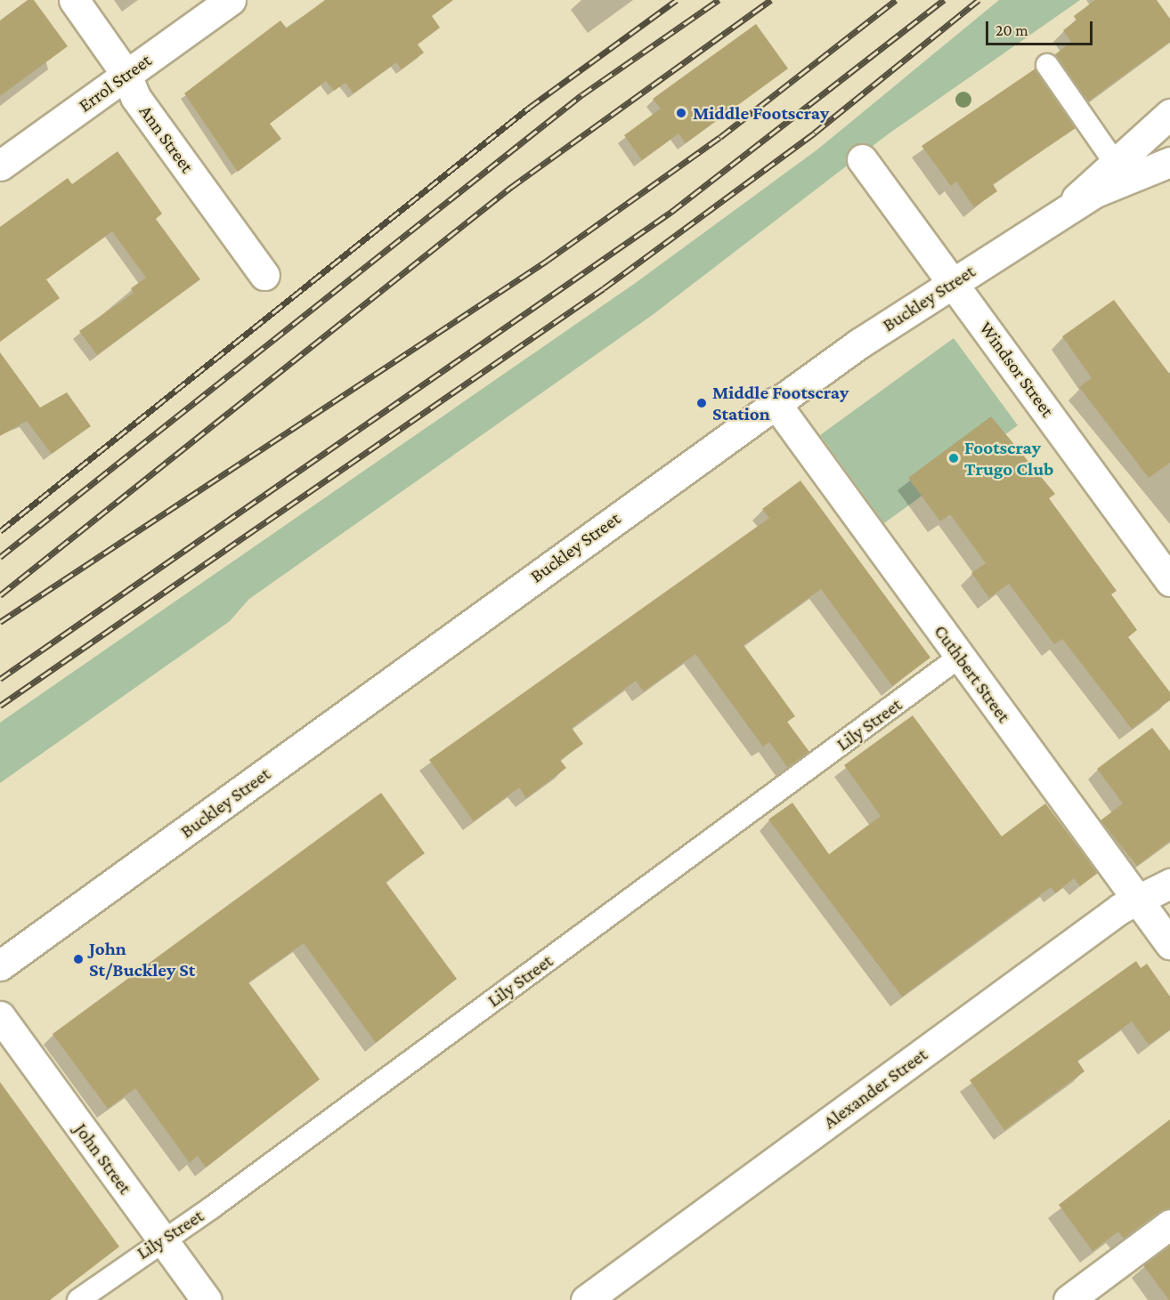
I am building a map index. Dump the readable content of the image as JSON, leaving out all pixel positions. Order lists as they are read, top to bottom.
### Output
{
  "streets": {
    "street": [
      "Errol Street",
      "Ann Street",
      "Buckley Street",
      "Windsor Street",
      "Cuthbert Street",
      "Alexander Street",
      "John Street"
    ],
    "lane": ["Lily Street"]
  },
  "crossings": [
    ["Errol Street", "Ann Street"],
    ["Buckley Street", "Windsor Street"],
    ["Buckley Street", "Cuthbert Street"],
    ["Cuthbert Street", "Lily Street"],
    ["Cuthbert Street", "Alexander Street"],
    ["Lily Street", "John Street"]
  ],
  "places": [
    "Middle Footscray",
    "Middle Footscray Station",
    "Footscray Trugo Club",
    "John St/Buckley St"
  ],
  "scale_bar": "20 m"
}
